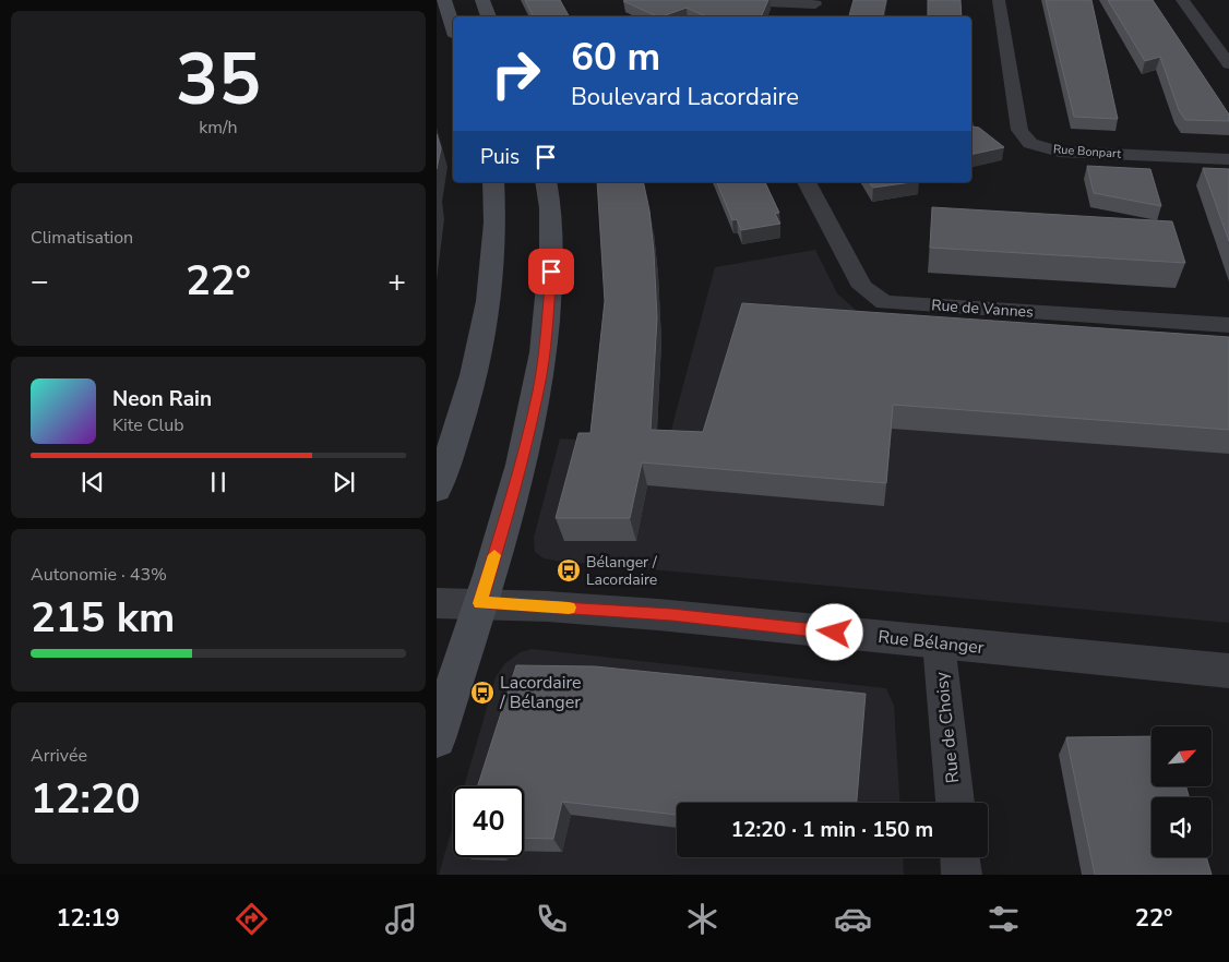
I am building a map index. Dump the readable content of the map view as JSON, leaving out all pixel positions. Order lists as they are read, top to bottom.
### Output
{
  "streets": {
    "street": [
      "Rue Bonpart",
      "Rue de Vannes",
      "Rue Bélanger",
      "Rue de Choisy"
    ]
  },
  "crossings": [
    ["Rue Bélanger", "Rue de Choisy"]
  ],
  "places": {
    "bus stop": ["Bélanger / Lacordaire", "Lacordaire / Bélanger"]
  },
  "north": "top right",
  "page": {
    "tile": [
      ["35", "km/h"],
      "Climatisation",
      ["Autonomie · 43%", "215 km"],
      ["Arrivée", "12:20"]
    ],
    "turn": ["60 m", "Boulevard Lacordaire"],
    "then": "Puis",
    "heat": ["−", "22°", "+"],
    "song": ["Neon Rain", "Kite Club"],
    "limit": "40",
    "trip": "12:20 · 1 min · 150 m",
    "tabs": ["12:19", "22°"]
  }
}
